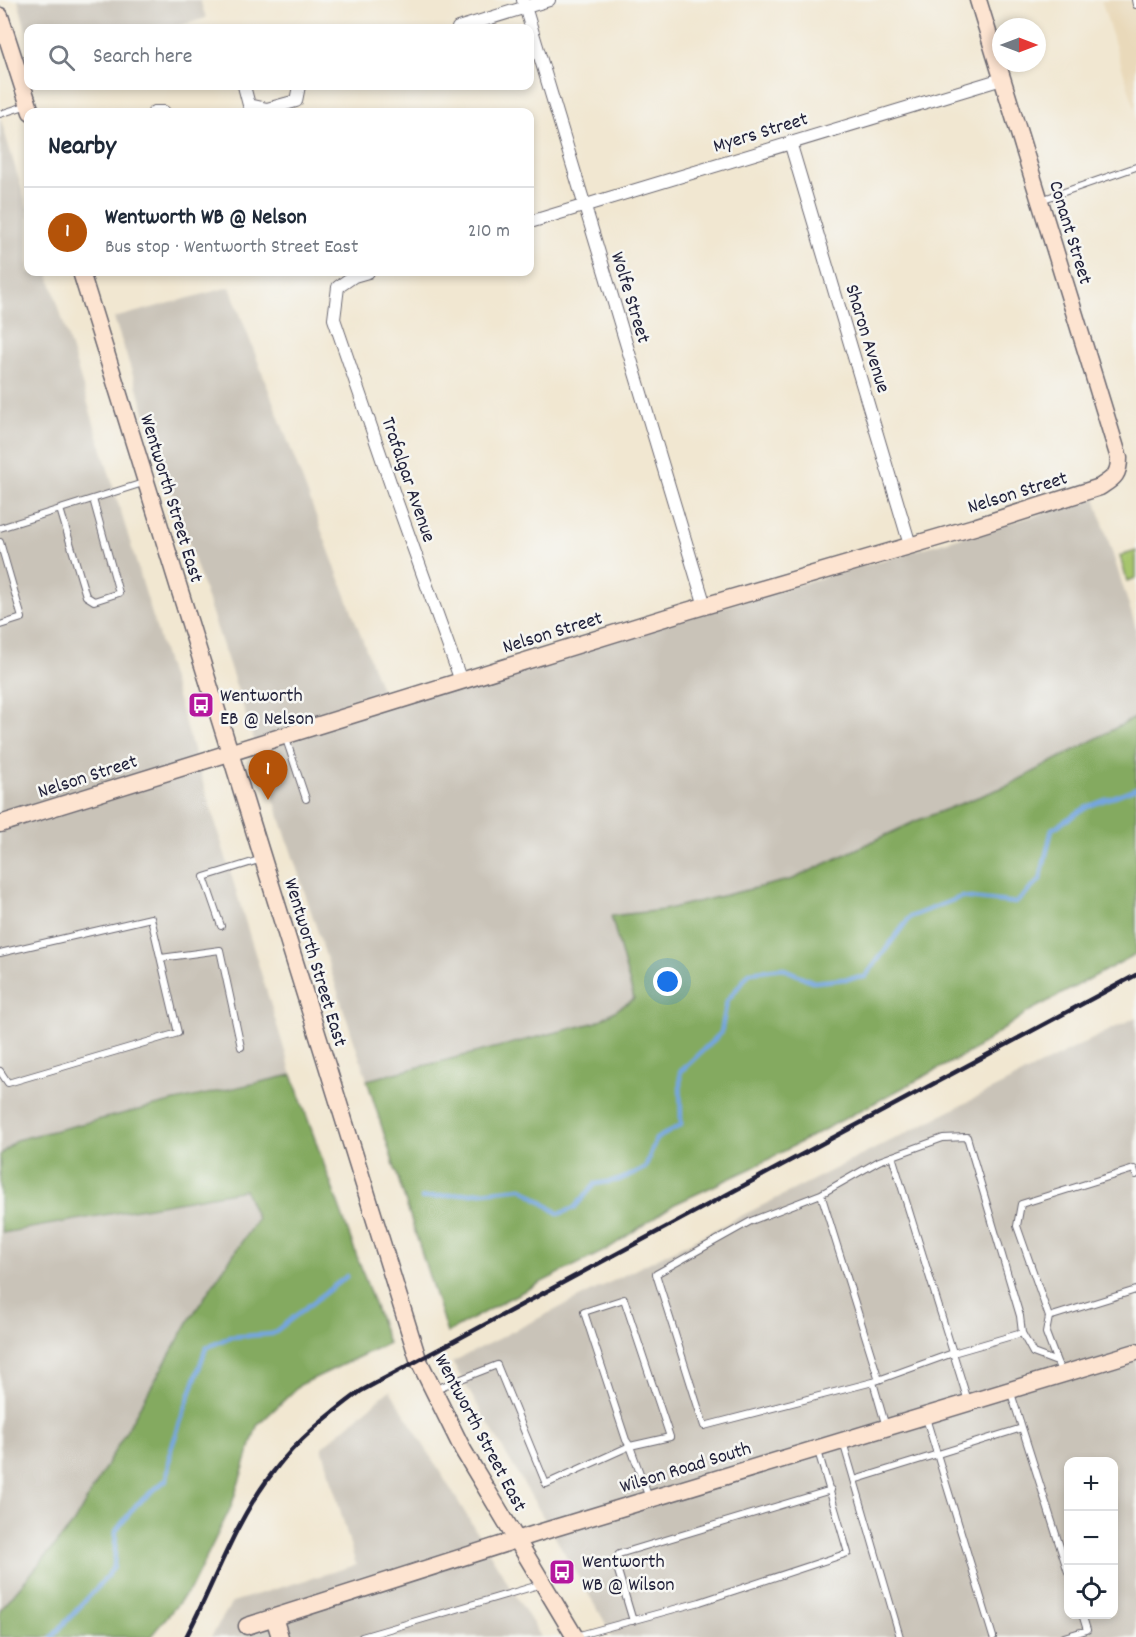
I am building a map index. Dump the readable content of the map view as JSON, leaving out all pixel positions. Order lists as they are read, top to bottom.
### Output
{
  "streets": {
    "street": [
      "Myers Street",
      "Conant Street",
      "Wolfe Street",
      "Sharon Avenue",
      "Trafalgar Avenue",
      "Nelson Street",
      "Wentworth Street East",
      "Wilson Road South"
    ]
  },
  "crossings": [
    ["Myers Street", "Conant Street"],
    ["Myers Street", "Wolfe Street"],
    ["Myers Street", "Sharon Avenue"],
    ["Conant Street", "Nelson Street"],
    ["Wolfe Street", "Nelson Street"],
    ["Sharon Avenue", "Nelson Street"],
    ["Trafalgar Avenue", "Nelson Street"],
    ["Nelson Street", "Wentworth Street East"],
    ["Wentworth Street East", "Wilson Road South"]
  ],
  "places": {
    "bus stop": ["Wentworth EB @ Nelson", "Wentworth WB @ Wilson"]
  },
  "north": "right",
  "page": {
    "search": "Search here",
    "heading": "Nearby",
    "list": [
      {
        "mark": "1",
        "name": "Wentworth WB @ Nelson",
        "note": "Bus stop · Wentworth Street East",
        "value": "210 m"
      }
    ],
    "pins": "1",
    "map_buttons": ["+", "−"]
  }
}
